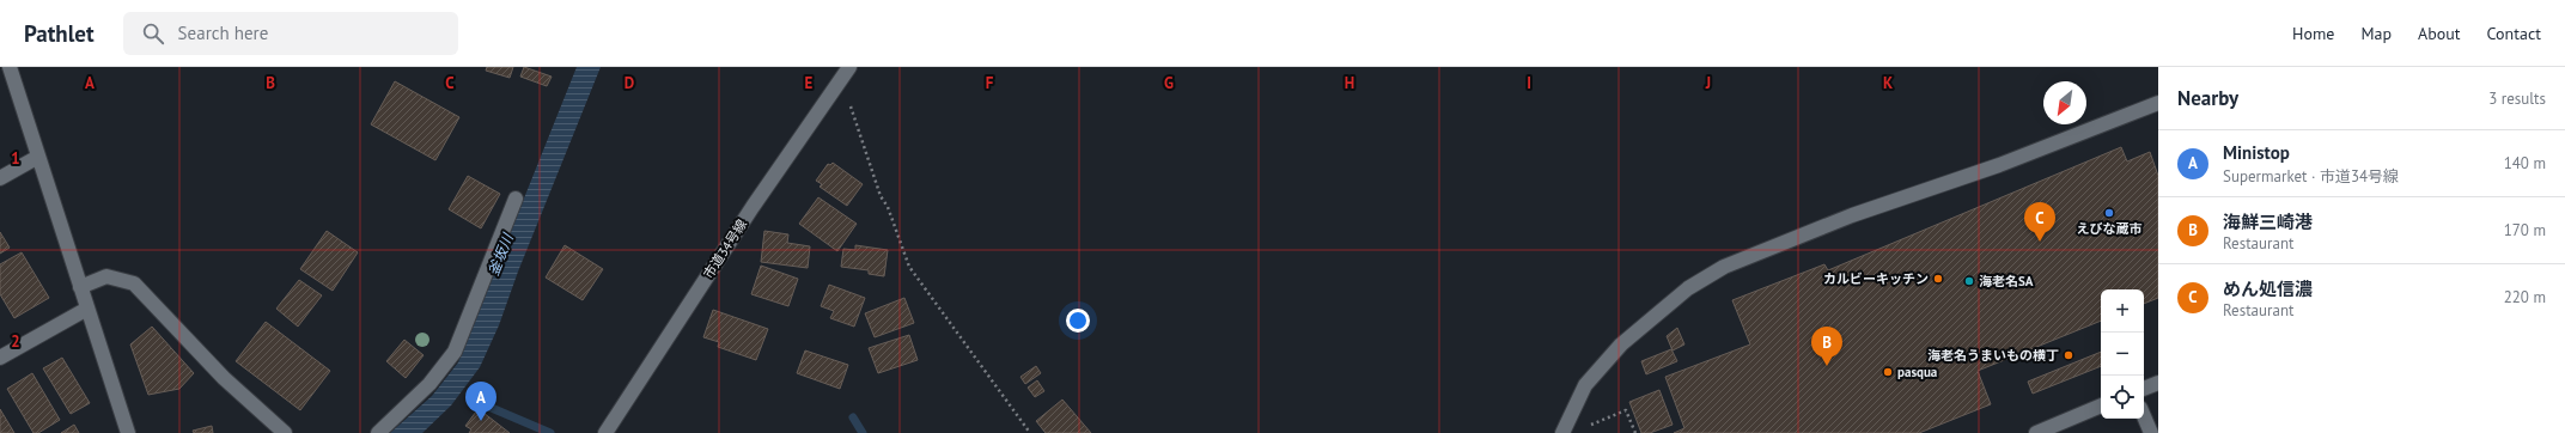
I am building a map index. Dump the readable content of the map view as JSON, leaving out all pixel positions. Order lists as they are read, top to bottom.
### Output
{
  "streets": {
    "street": ["市道34号線"]
  },
  "water": ["釜坂川"],
  "places": [
    "えびな蔵市",
    "カルビーキッチン",
    "海老名SA",
    "海老名うまいもの横丁",
    "pasqua"
  ],
  "north": "bottom left",
  "page": {
    "header": "Pathlet",
    "search": "Search here",
    "nav": [
      "Home",
      "Map",
      "About",
      "Contact"
    ],
    "heading": ["Nearby", "3 results"],
    "list": [
      {
        "mark": "A",
        "name": "Ministop",
        "note": "Supermarket · 市道34号線",
        "value": "140 m"
      },
      {
        "mark": "B",
        "name": "海鮮三崎港",
        "note": "Restaurant",
        "value": "170 m"
      },
      {
        "mark": "C",
        "name": "めん処信濃",
        "note": "Restaurant",
        "value": "220 m"
      }
    ],
    "pins": ["C", "B", "A"],
    "map_buttons": ["+", "−"]
  },
  "grid": {
    "columns": [
      "A",
      "B",
      "C",
      "D",
      "E",
      "F",
      "G",
      "H",
      "I",
      "J",
      "K"
    ],
    "rows": ["1", "2"]
  }
}
